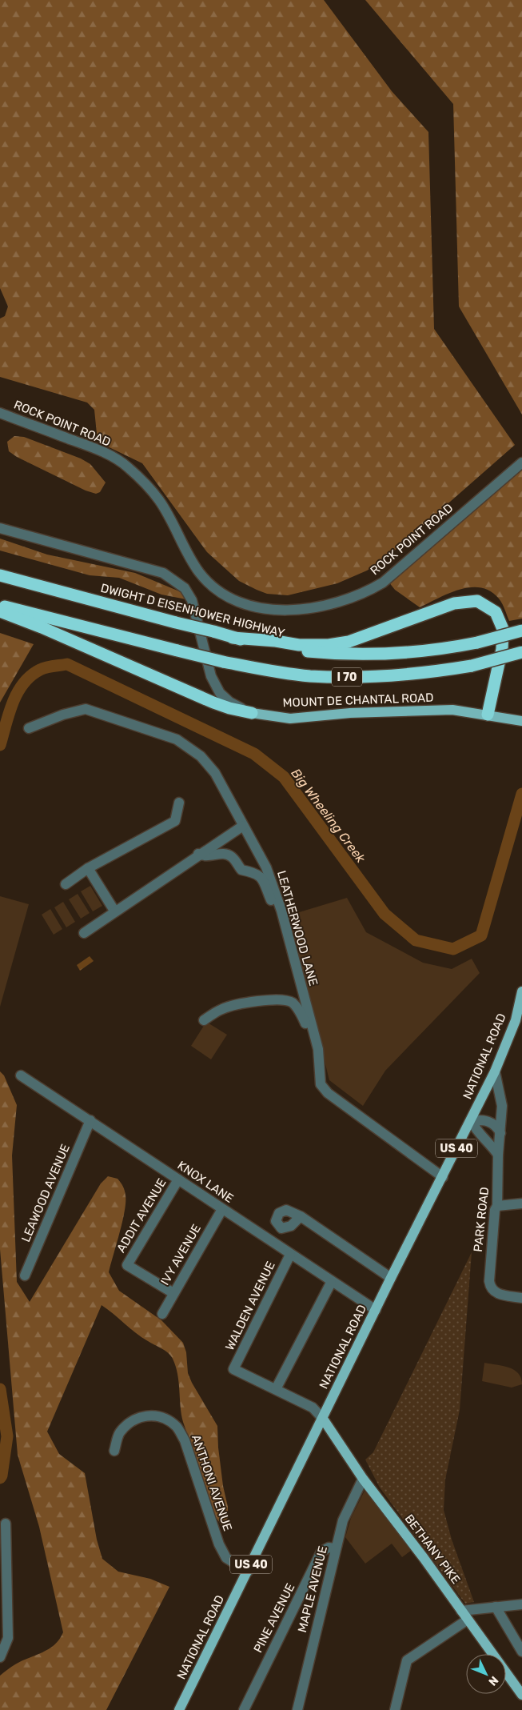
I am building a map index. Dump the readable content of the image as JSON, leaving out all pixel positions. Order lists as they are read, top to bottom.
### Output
{
  "streets": {
    "highway": ["DWIGHT D EISENHOWER HIGHWAY", "I 70"],
    "main road": [
      "MOUNT DE CHANTAL ROAD",
      "NATIONAL ROAD",
      "US 40",
      "BETHANY PIKE"
    ],
    "street": [
      "ROCK POINT ROAD",
      "LEATHERWOOD LANE",
      "KNOX LANE",
      "LEAWOOD AVENUE",
      "ADDIT AVENUE",
      "PARK ROAD",
      "IVY AVENUE",
      "WALDEN AVENUE",
      "ANTHONI AVENUE",
      "MAPLE AVENUE",
      "PINE AVENUE"
    ]
  },
  "crossings": [
    ["LEATHERWOOD LANE", "NATIONAL ROAD"],
    ["NATIONAL ROAD", "KNOX LANE"],
    ["NATIONAL ROAD", "PARK ROAD"],
    ["NATIONAL ROAD", "ANTHONI AVENUE"],
    ["NATIONAL ROAD", "BETHANY PIKE"],
    ["KNOX LANE", "LEAWOOD AVENUE"],
    ["KNOX LANE", "ADDIT AVENUE"],
    ["KNOX LANE", "IVY AVENUE"],
    ["KNOX LANE", "WALDEN AVENUE"],
    ["ADDIT AVENUE", "IVY AVENUE"],
    ["BETHANY PIKE", "MAPLE AVENUE"],
    ["MAPLE AVENUE", "PINE AVENUE"]
  ],
  "water": ["Big Wheeling Creek"],
  "north": "bottom right"
}
